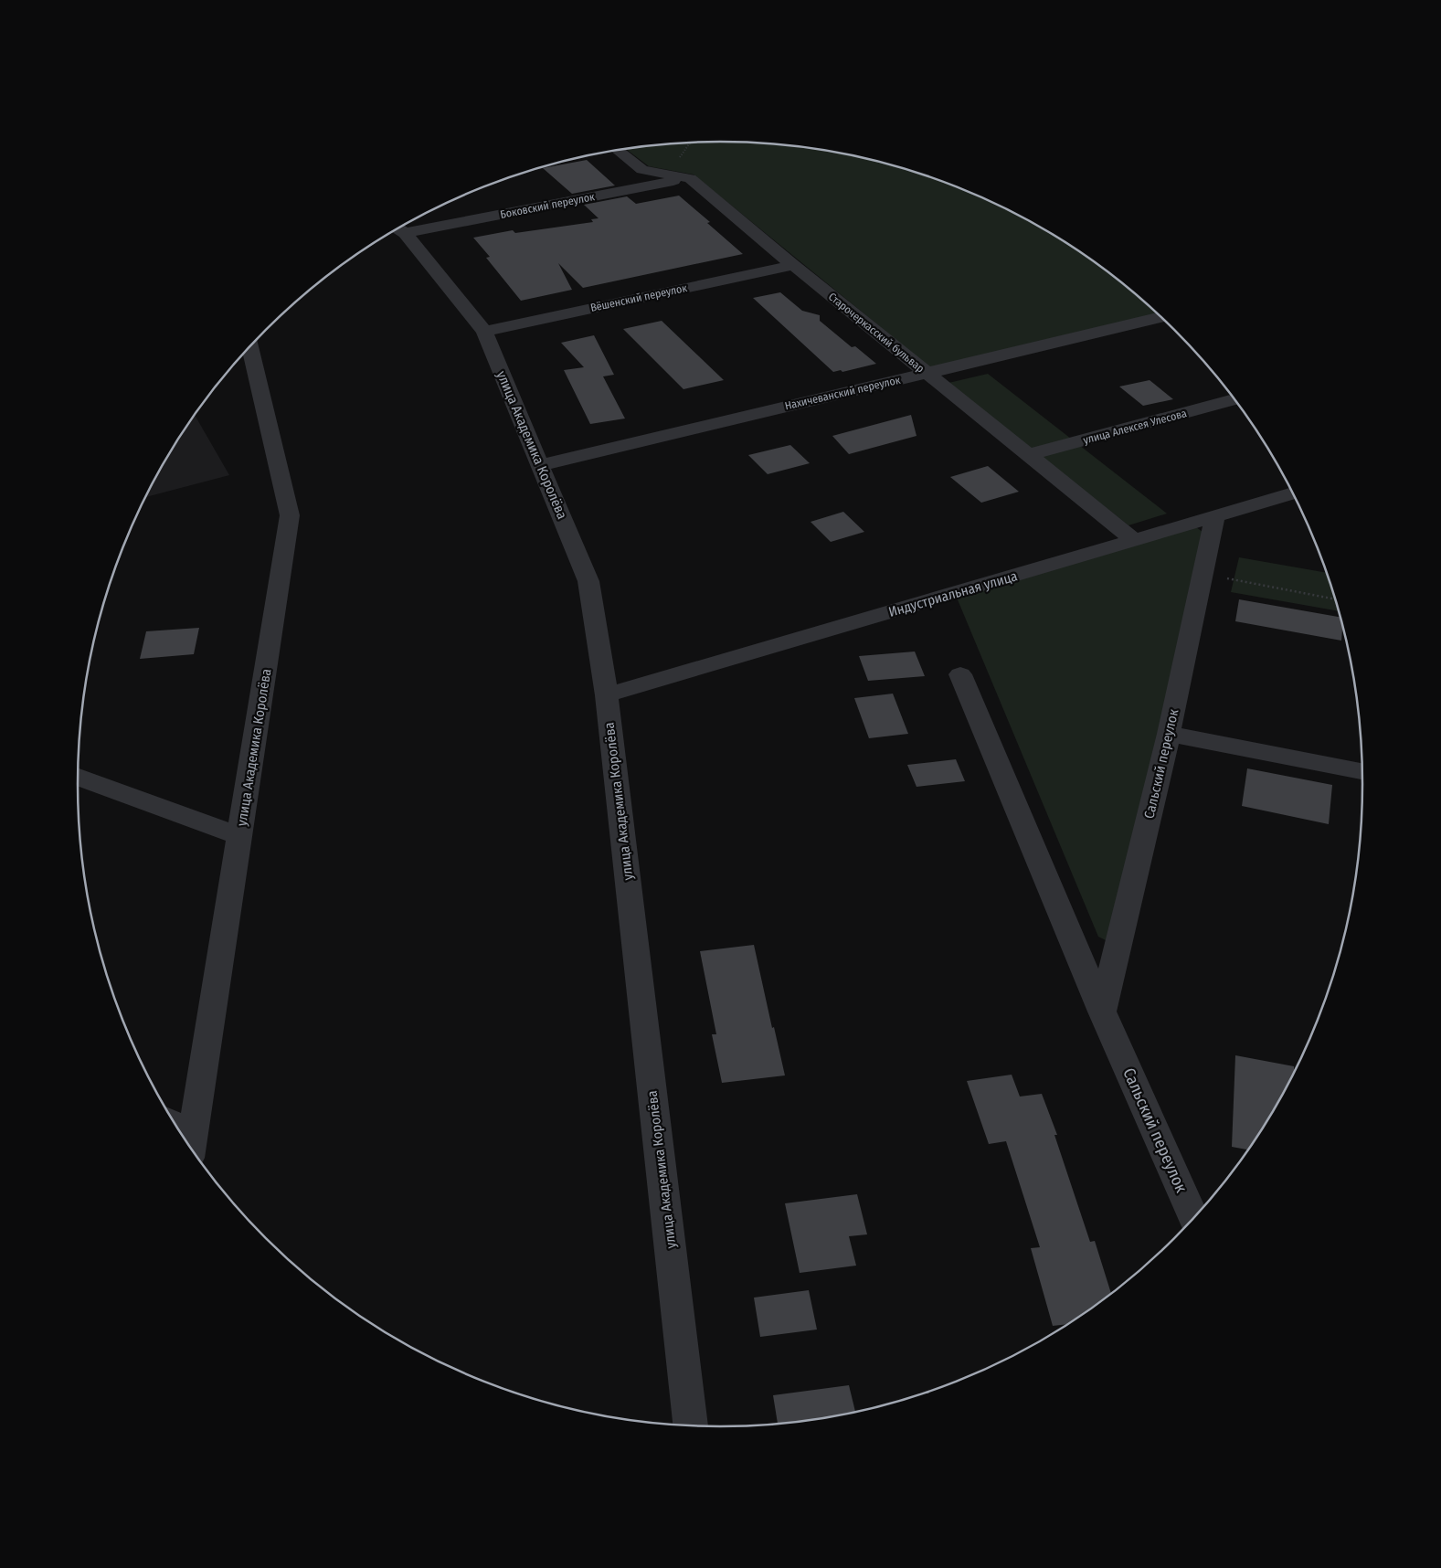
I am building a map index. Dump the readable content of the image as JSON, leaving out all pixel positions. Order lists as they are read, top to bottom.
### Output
{
  "streets": {
    "street": [
      "Боковский переулок",
      "Вёшенский переулок",
      "Старочеркасский бульвар",
      "Нахичеванский переулок",
      "улица Алексея Улесова",
      "улица Академика Королёва",
      "Индустриальная улица",
      "Сальский переулок"
    ]
  },
  "crossings": [
    ["Боковский переулок", "Старочеркасский бульвар"],
    ["Боковский переулок", "улица Академика Королёва"],
    ["Вёшенский переулок", "Старочеркасский бульвар"],
    ["Вёшенский переулок", "улица Академика Королёва"],
    ["Старочеркасский бульвар", "Нахичеванский переулок"],
    ["Старочеркасский бульвар", "улица Алексея Улесова"],
    ["Старочеркасский бульвар", "Индустриальная улица"],
    ["Нахичеванский переулок", "улица Академика Королёва"],
    ["улица Академика Королёва", "Индустриальная улица"],
    ["Индустриальная улица", "Сальский переулок"]
  ]
}
